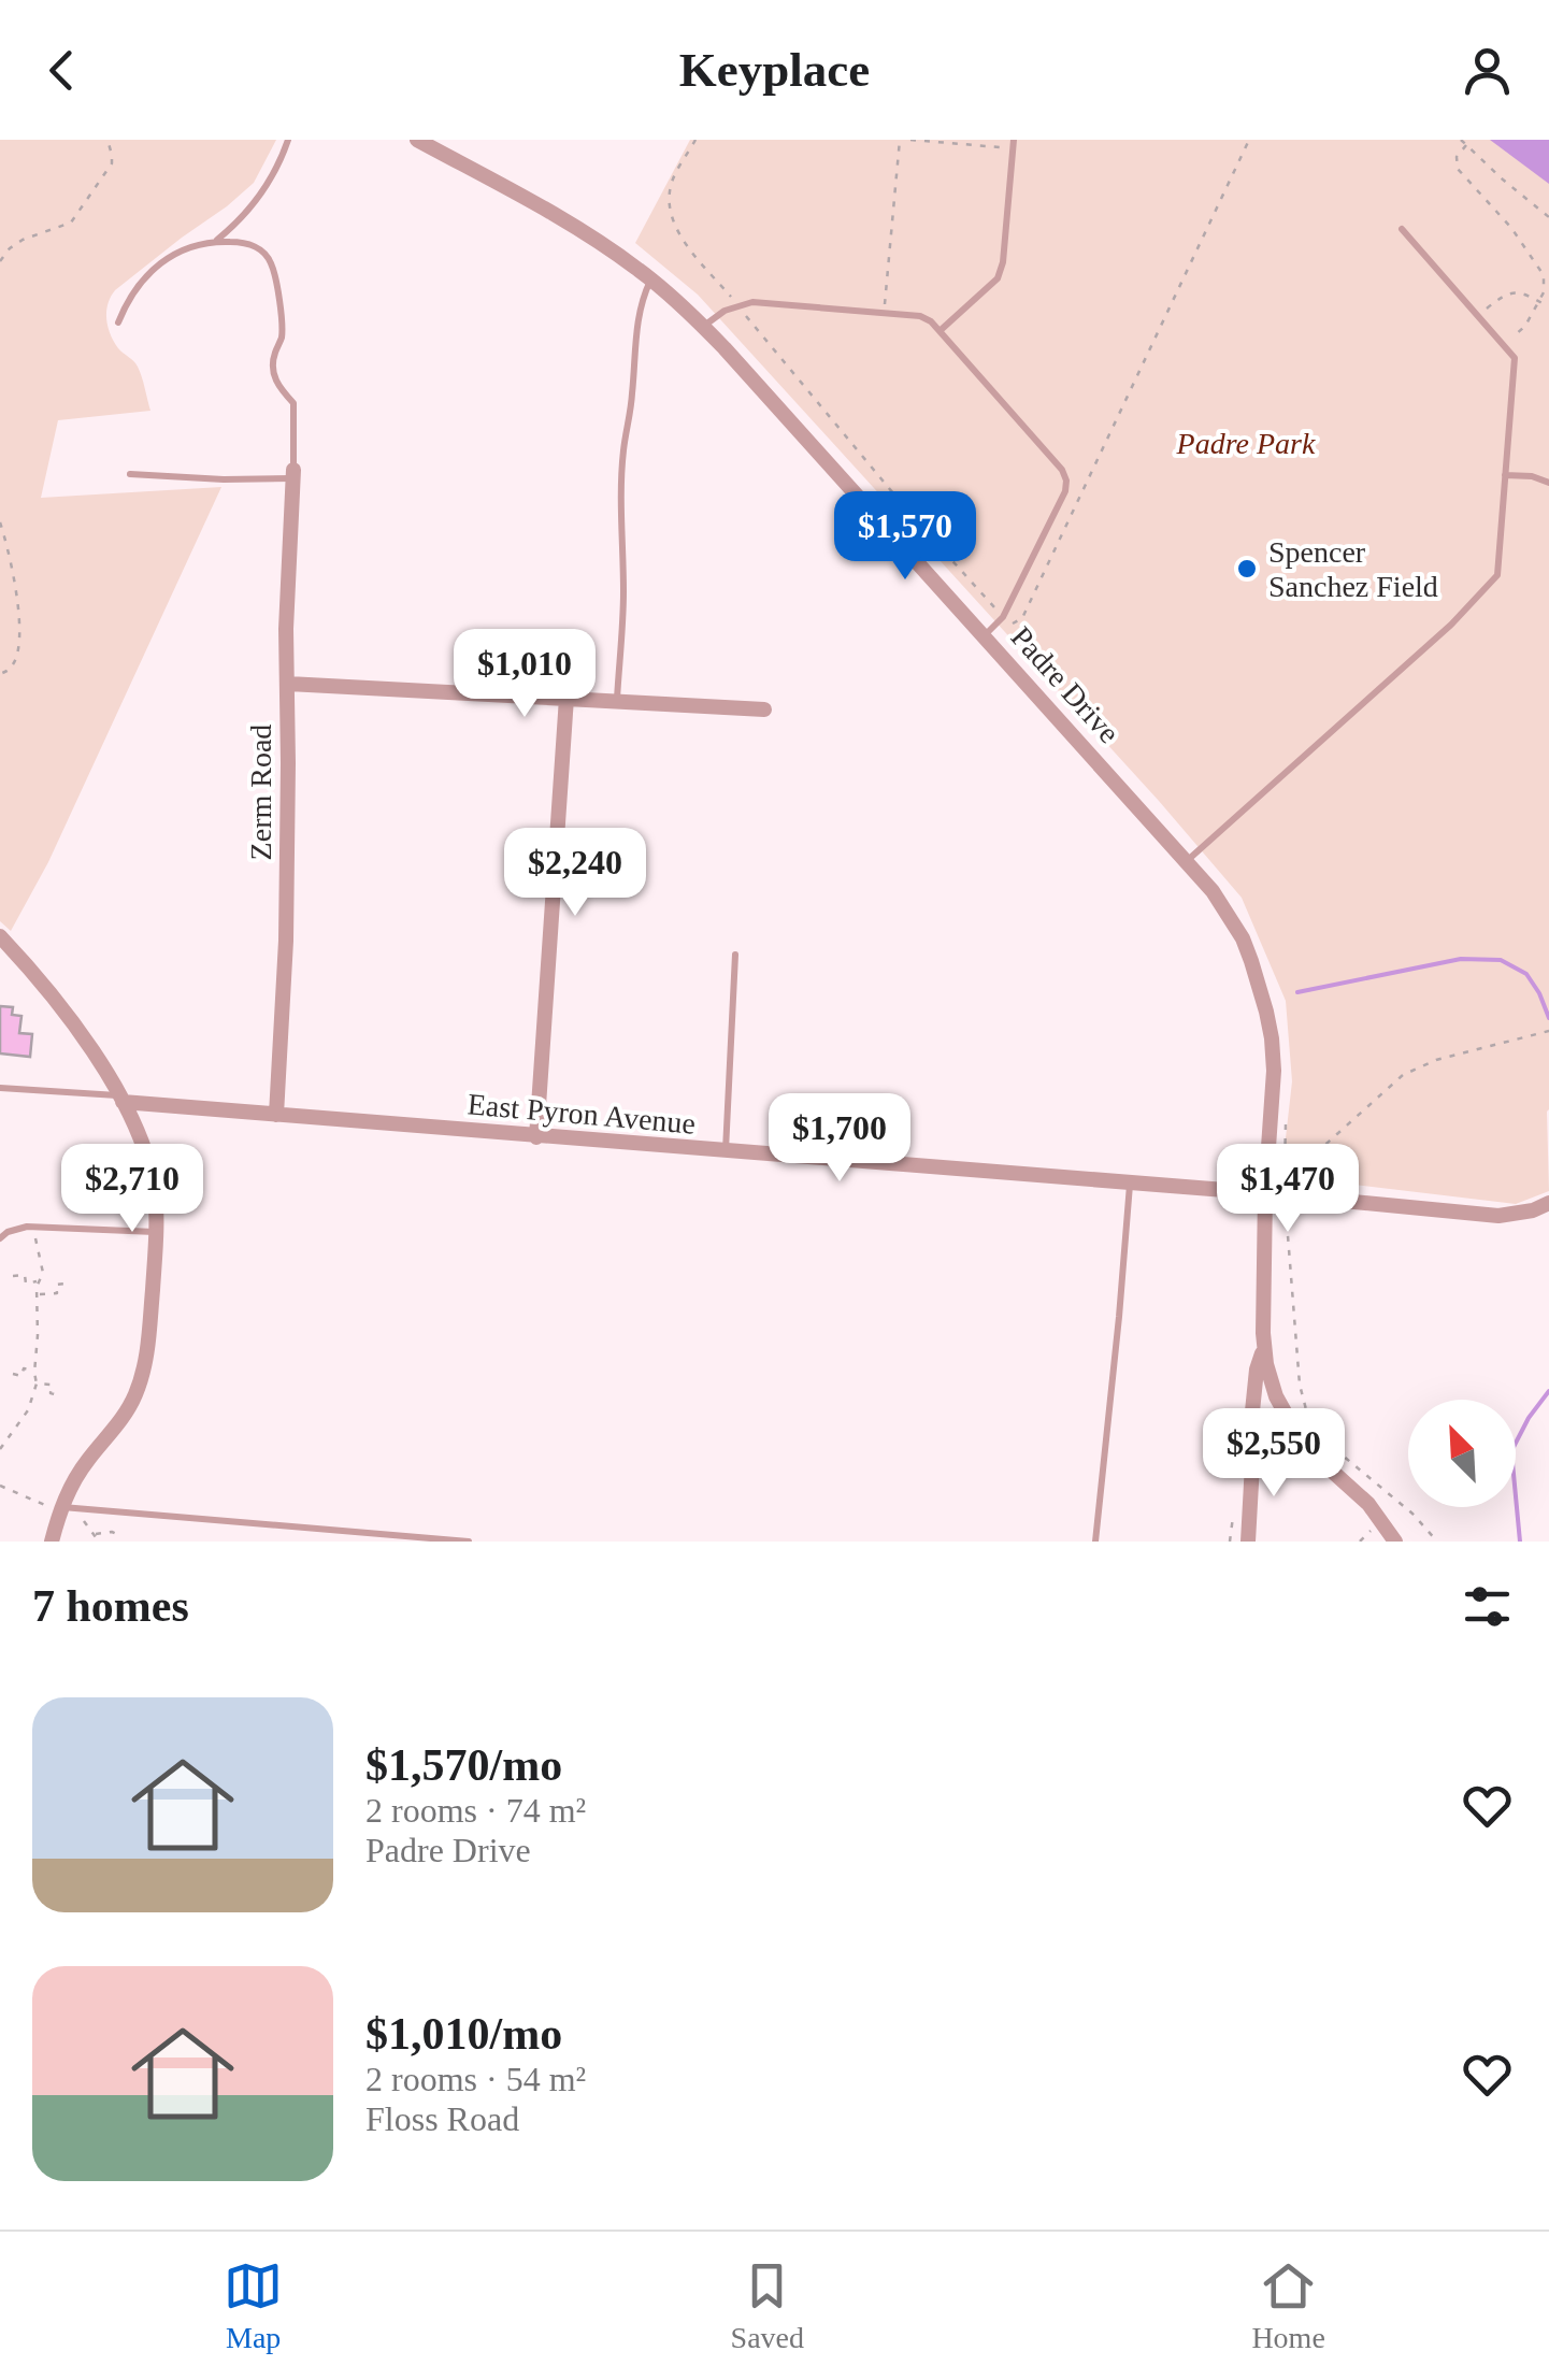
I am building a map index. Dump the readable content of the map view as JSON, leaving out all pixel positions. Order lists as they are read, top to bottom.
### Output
{
  "streets": {
    "street": ["Padre Drive", "Zerm Road", "East Pyron Avenue"]
  },
  "crossings": [
    ["Padre Drive", "East Pyron Avenue"],
    ["Zerm Road", "East Pyron Avenue"]
  ],
  "parks": ["Padre Park"],
  "places": ["Spencer Sanchez Field"],
  "north": "top left",
  "page": {
    "header": "Keyplace",
    "price": [
      "$1,570",
      "$1,010",
      "$2,240",
      "$1,700",
      "$2,710",
      "$1,470",
      "$2,550"
    ],
    "heading": "7 homes",
    "list": [
      {
        "name": "$1,570/mo",
        "note": "2 rooms · 74 m² · Padre Drive"
      },
      {
        "name": "$1,010/mo",
        "note": "2 rooms · 54 m² · Floss Road"
      }
    ],
    "tabs": ["Map", "Saved", "Home"]
  }
}
